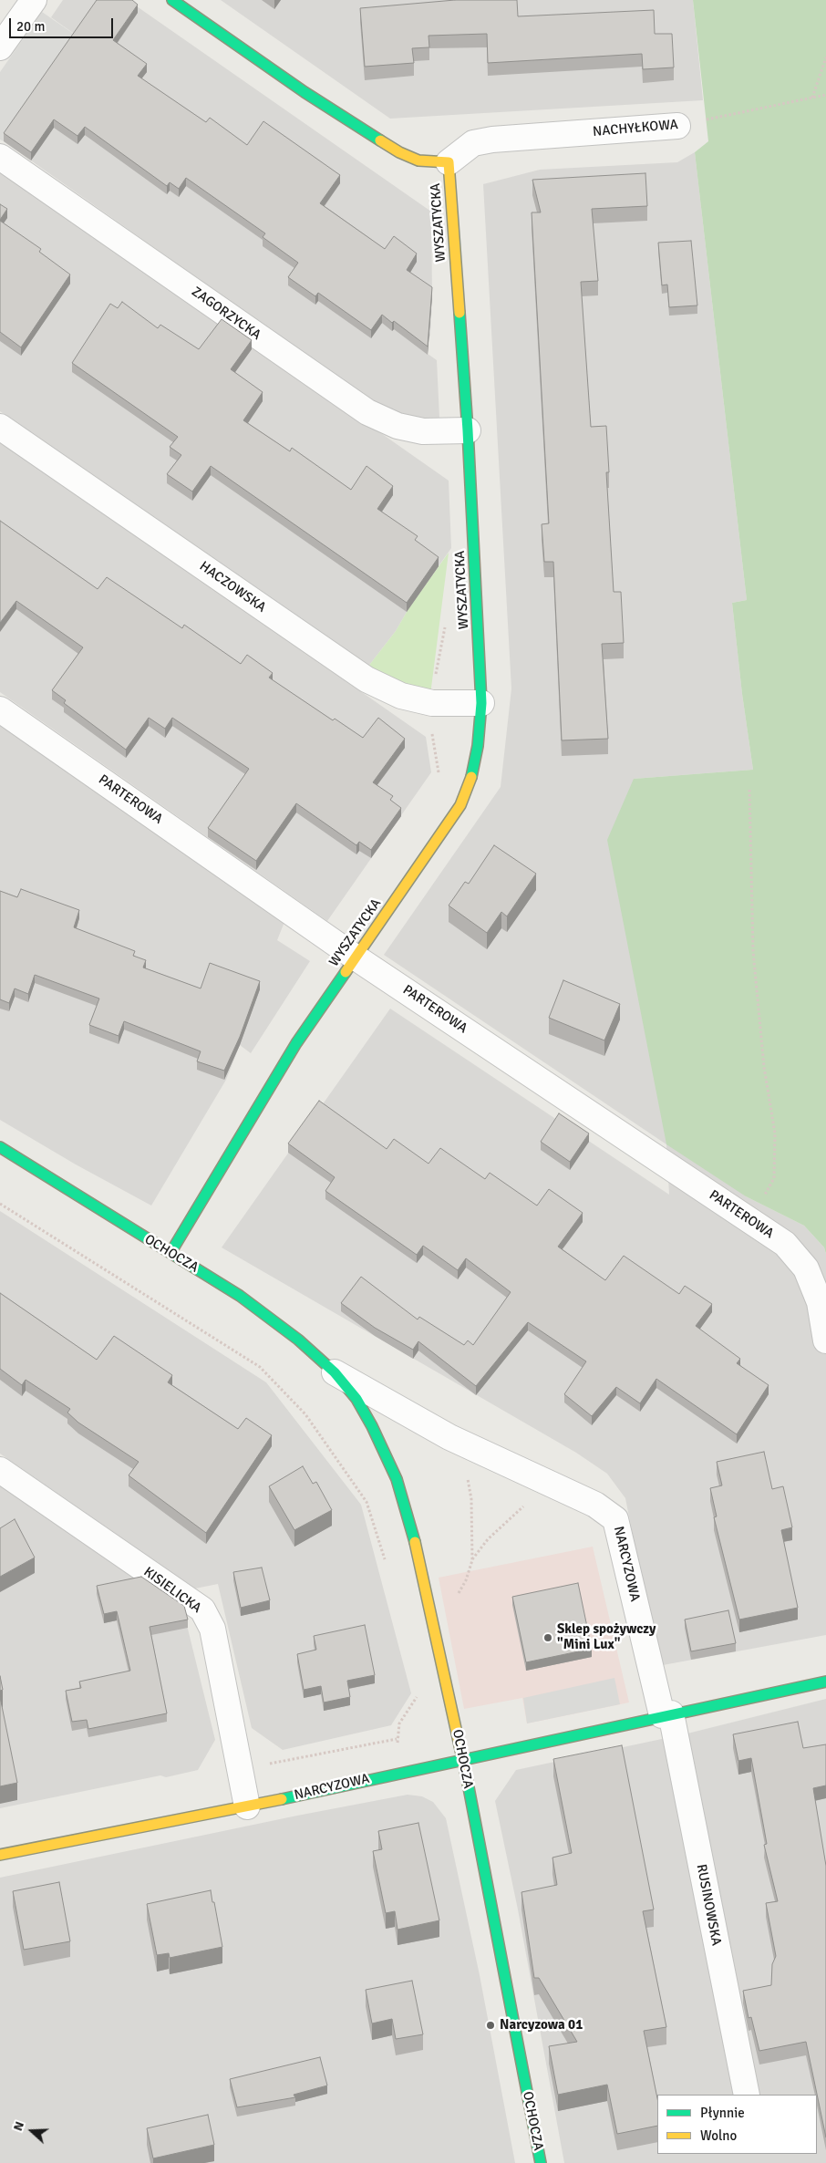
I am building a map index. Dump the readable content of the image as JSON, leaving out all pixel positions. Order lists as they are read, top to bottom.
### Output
{
  "streets": {
    "street": [
      "NACHYŁKOWA",
      "WYSZATYCKA",
      "ZAGORZYCKA",
      "HACZOWSKA",
      "PARTEROWA",
      "OCHOCZA",
      "NARCYZOWA",
      "KISIELICKA",
      "RUSINOWSKA"
    ]
  },
  "crossings": [
    ["NACHYŁKOWA", "WYSZATYCKA"],
    ["WYSZATYCKA", "ZAGORZYCKA"],
    ["WYSZATYCKA", "HACZOWSKA"],
    ["WYSZATYCKA", "PARTEROWA"],
    ["WYSZATYCKA", "OCHOCZA"],
    ["OCHOCZA", "NARCYZOWA"],
    ["NARCYZOWA", "KISIELICKA"],
    ["NARCYZOWA", "RUSINOWSKA"]
  ],
  "places": ["Sklep spożywczy \"Mini Lux\"", "Narcyzowa 01"],
  "legend": ["Płynnie", "Wolno"],
  "scale_bar": "20 m",
  "north": "left"
}
